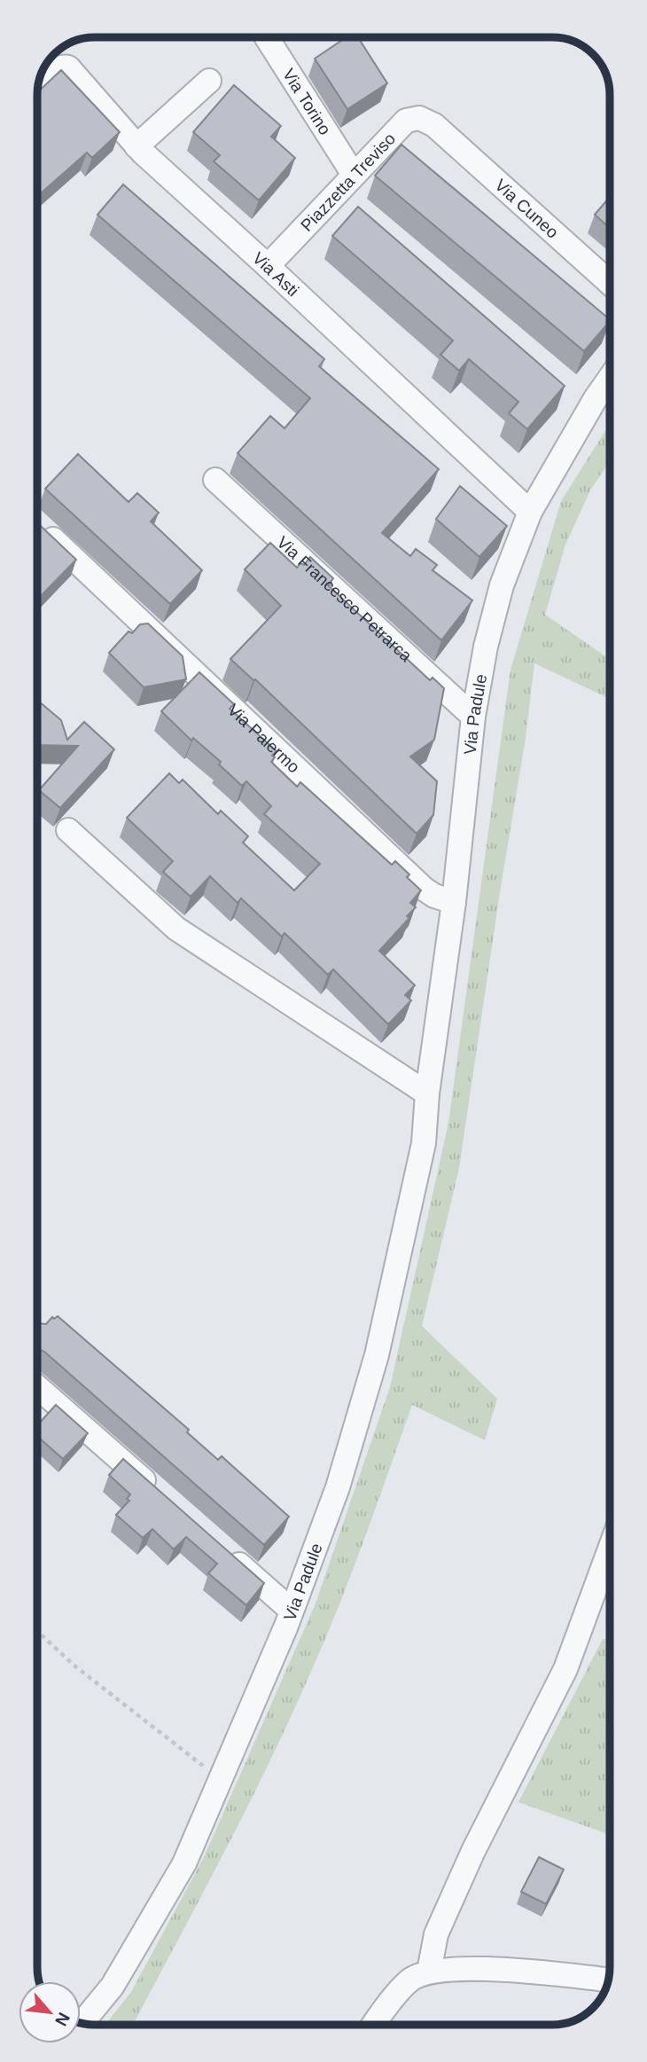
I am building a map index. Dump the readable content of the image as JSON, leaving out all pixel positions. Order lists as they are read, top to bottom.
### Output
{
  "streets": {
    "street": [
      "Via Torino",
      "Piazzetta Treviso",
      "Via Cuneo",
      "Via Asti",
      "Via Francesco Petrarca",
      "Via Padule",
      "Via Palermo"
    ]
  },
  "crossings": [
    ["Via Torino", "Piazzetta Treviso"],
    ["Piazzetta Treviso", "Via Cuneo"],
    ["Piazzetta Treviso", "Via Asti"],
    ["Via Asti", "Via Padule"],
    ["Via Francesco Petrarca", "Via Padule"],
    ["Via Padule", "Via Palermo"]
  ],
  "north": "bottom right"
}
